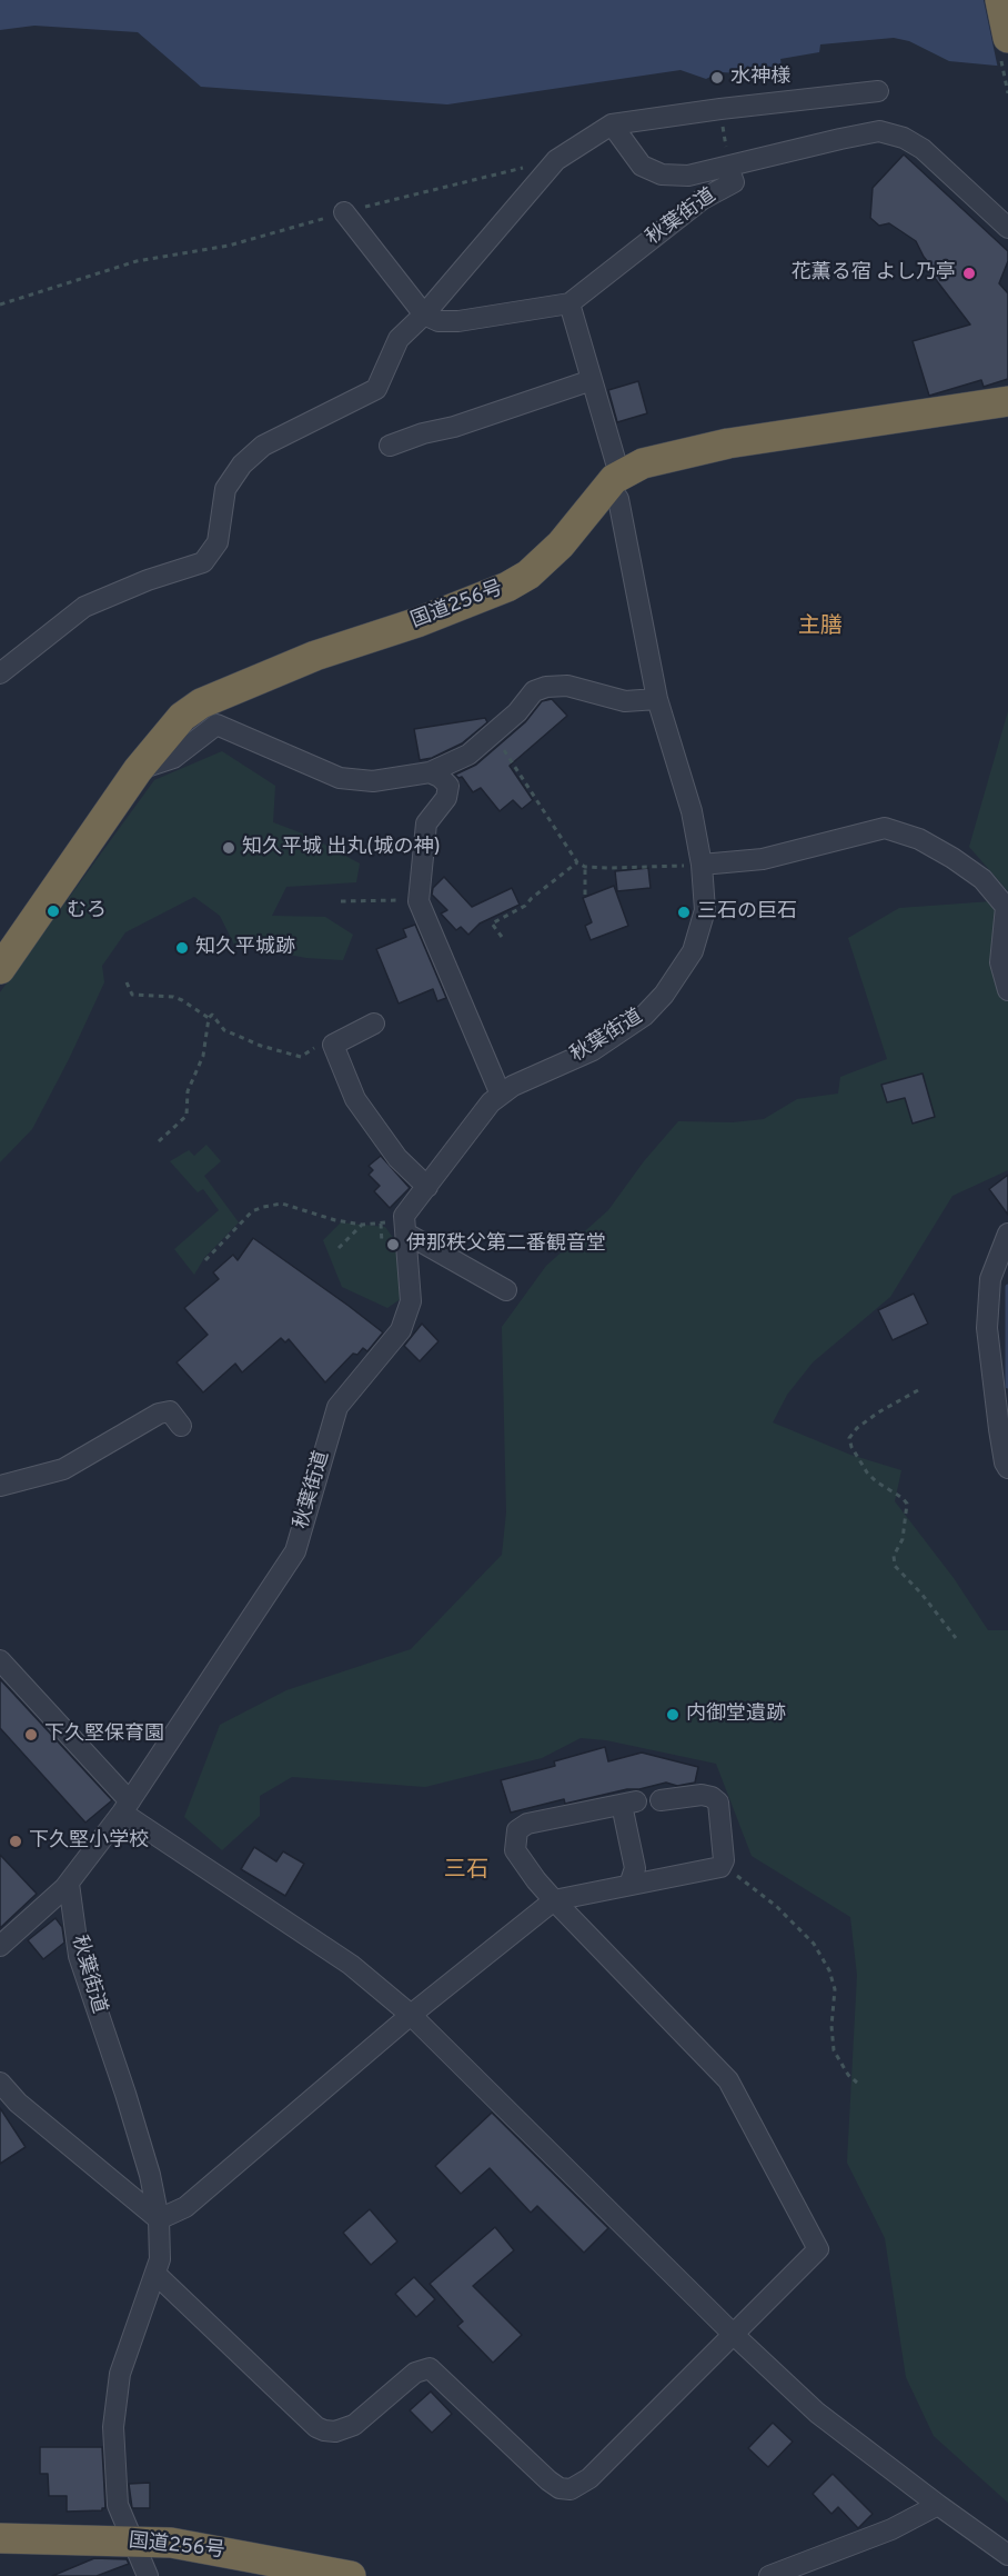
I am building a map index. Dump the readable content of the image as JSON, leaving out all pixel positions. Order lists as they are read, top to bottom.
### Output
{
  "streets": {
    "highway": ["国道256号"],
    "street": ["秋葉街道"]
  },
  "crossings": [
    ["秋葉街道", "国道256号"]
  ],
  "districts": ["主膳", "三石"],
  "places": [
    "水神様",
    "花薫る宿 よし乃亭",
    "知久平城 出丸(城の神)",
    "むろ",
    "三石の巨石",
    "知久平城跡",
    "伊那秩父第二番観音堂",
    "内御堂遺跡",
    "下久堅保育園",
    "下久堅小学校"
  ]
}
